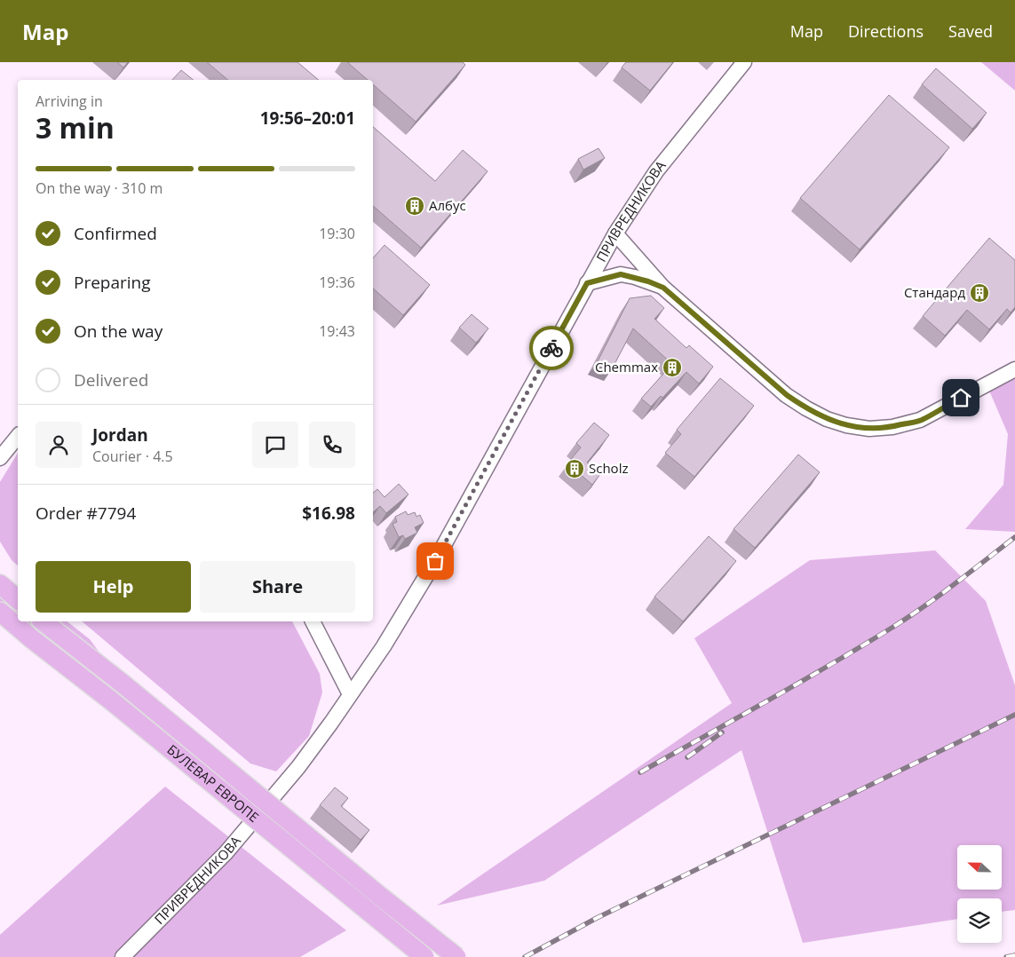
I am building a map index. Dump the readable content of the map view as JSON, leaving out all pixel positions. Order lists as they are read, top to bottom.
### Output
{
  "streets": {
    "main road": ["БУЛЕВАР ЕВРОПЕ"],
    "street": ["ПРИВРЕДНИКОВА"]
  },
  "places": {
    "building": [
      "Албус",
      "Стандард",
      "Chemmax",
      "Scholz"
    ]
  },
  "north": "left",
  "page": {
    "header": "Map",
    "nav": ["Map", "Directions", "Saved"],
    "heading": ["3 min", "Arriving in", "19:56–20:01"],
    "panel": [
      "Jordan",
      "Courier · 4.5",
      "Order #7794",
      "$16.98"
    ],
    "bar": "On the way · 310 m",
    "list": [
      ["Confirmed", "19:30"],
      ["Preparing", "19:36"],
      ["On the way", "19:43"],
      "Delivered"
    ],
    "buttons": ["Help", "Share"]
  }
}
